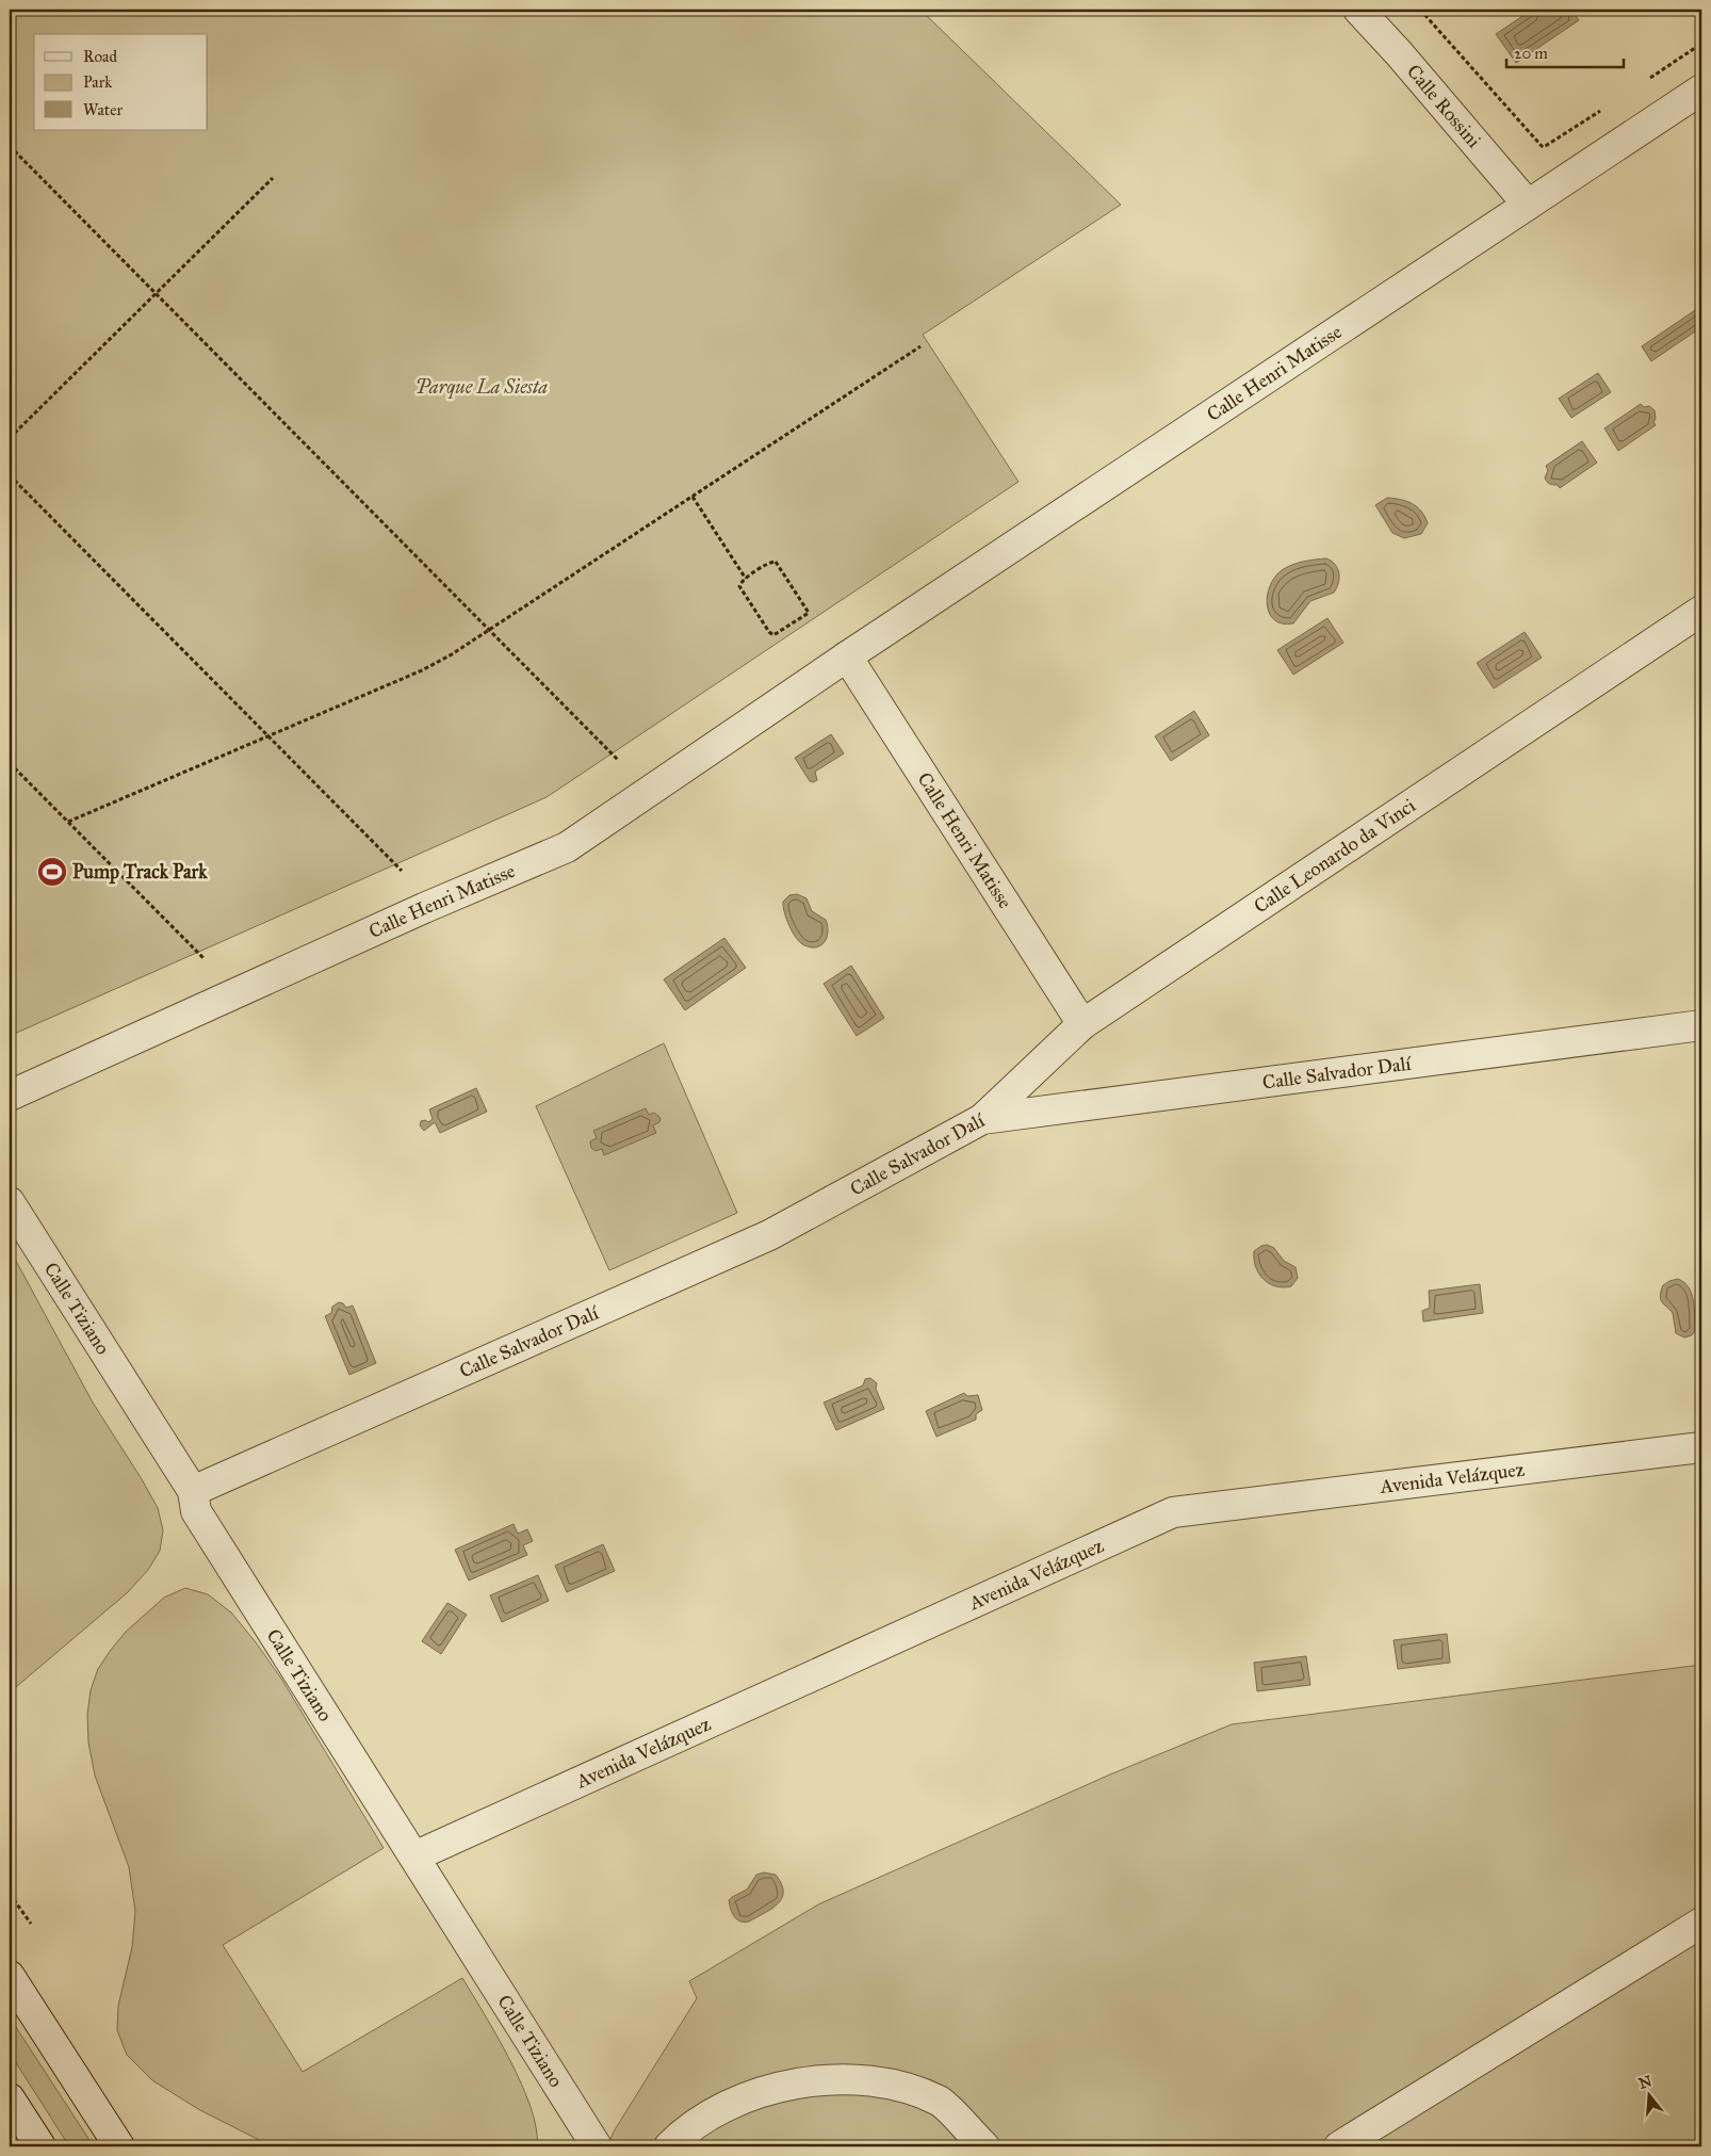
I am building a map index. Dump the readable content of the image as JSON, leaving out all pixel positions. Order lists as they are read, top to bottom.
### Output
{
  "streets": {
    "street": [
      "Calle Rossini",
      "Calle Henri Matisse",
      "Calle Leonardo da Vinci",
      "Calle Salvador Dalí",
      "Calle Tiziano",
      "Avenida Velázquez"
    ]
  },
  "crossings": [
    ["Calle Rossini", "Calle Henri Matisse"],
    ["Calle Henri Matisse", "Calle Leonardo da Vinci"],
    ["Calle Leonardo da Vinci", "Calle Salvador Dalí"],
    ["Calle Salvador Dalí", "Calle Tiziano"],
    ["Calle Tiziano", "Avenida Velázquez"]
  ],
  "parks": ["Parque La Siesta"],
  "places": {
    "sports": ["Pump Track Park"]
  },
  "legend": ["Road", "Park", "Water"],
  "scale_bar": "20 m",
  "north": "top"
}
